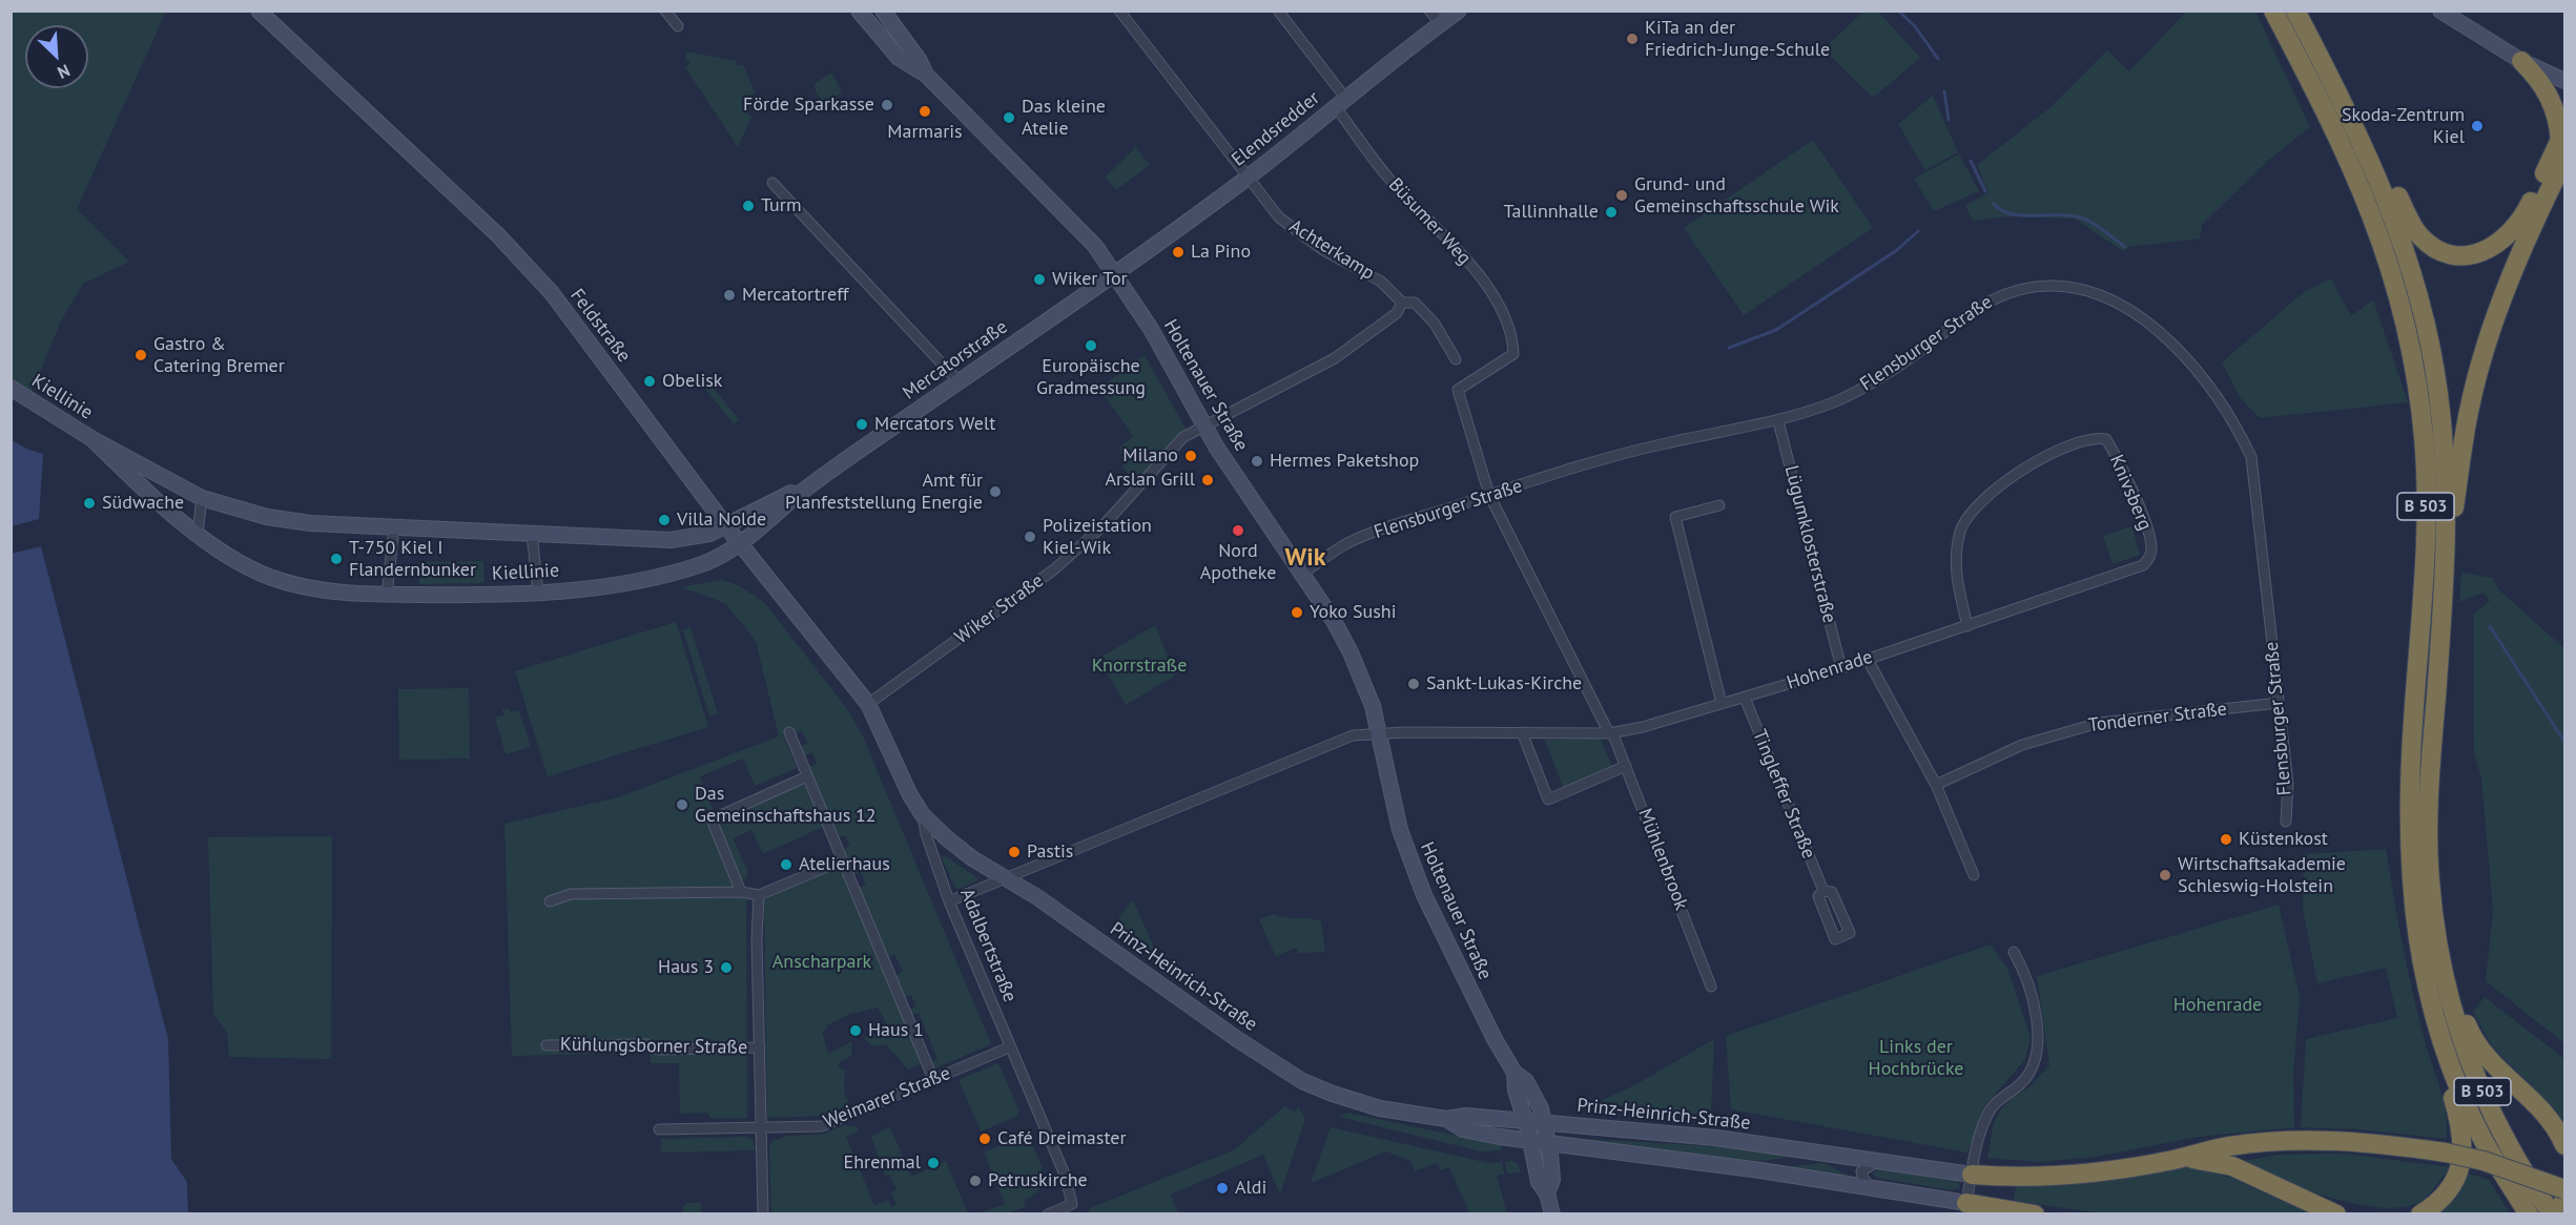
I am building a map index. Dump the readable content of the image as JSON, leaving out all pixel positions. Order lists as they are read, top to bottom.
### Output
{
  "streets": {
    "highway": ["B 503"],
    "street": [
      "Elendsredder",
      "Büsumer Weg",
      "Achterkamp",
      "Feldstraße",
      "Flensburger Straße",
      "Mercatorstraße",
      "Holtenauer Straße",
      "Kiellinie",
      "Knivsberg",
      "Lügumklosterstraße",
      "Wiker Straße",
      "Hohenrade",
      "Tonderner Straße",
      "Tingleffer Straße",
      "Mühlenbrook",
      "Adalbertstraße",
      "Prinz-Heinrich-Straße",
      "Kühlungsborner Straße",
      "Weimarer Straße"
    ]
  },
  "crossings": [
    ["Elendsredder", "Büsumer Weg"],
    ["Elendsredder", "Achterkamp"],
    ["Elendsredder", "Mercatorstraße"],
    ["Elendsredder", "Holtenauer Straße"],
    ["Büsumer Weg", "Flensburger Straße"],
    ["Achterkamp", "Wiker Straße"],
    ["Feldstraße", "Mercatorstraße"],
    ["Feldstraße", "Kiellinie"],
    ["Feldstraße", "Wiker Straße"],
    ["Feldstraße", "Adalbertstraße"],
    ["Flensburger Straße", "Holtenauer Straße"],
    ["Flensburger Straße", "Lügumklosterstraße"],
    ["Flensburger Straße", "Tonderner Straße"],
    ["Mercatorstraße", "Holtenauer Straße"],
    ["Mercatorstraße", "Kiellinie"],
    ["Holtenauer Straße", "Wiker Straße"],
    ["Holtenauer Straße", "Hohenrade"],
    ["Holtenauer Straße", "Prinz-Heinrich-Straße"],
    ["Knivsberg", "Hohenrade"],
    ["B 503", "Prinz-Heinrich-Straße"],
    ["Lügumklosterstraße", "Hohenrade"],
    ["Wiker Straße", "Adalbertstraße"],
    ["Hohenrade", "Tingleffer Straße"],
    ["Hohenrade", "Mühlenbrook"],
    ["Adalbertstraße", "Prinz-Heinrich-Straße"],
    ["Adalbertstraße", "Weimarer Straße"]
  ],
  "districts": ["Wik"],
  "parks": [
    "Knorrstraße",
    "Anscharpark",
    "Hohenrade",
    "Links der Hochbrücke"
  ],
  "places": [
    "KiTa an der Friedrich-Junge-Schule",
    "Förde Sparkasse",
    "Marmaris",
    "Das kleine Atelie",
    "Skoda-Zentrum Kiel",
    "Grund- und Gemeinschaftsschule Wik",
    "Turm",
    "Tallinnhalle",
    "La Pino",
    "Wiker Tor",
    "Mercatortreff",
    "Europäische Gradmessung",
    "Gastro & Catering Bremer",
    "Obelisk",
    "Mercators Welt",
    "Milano",
    "Hermes Paketshop",
    "Arslan Grill",
    "Amt für Planfeststellung Energie",
    "Südwache",
    "Villa Nolde",
    "Nord Apotheke",
    "Polizeistation Kiel-Wik",
    "T-750 Kiel I Flandernbunker",
    "Yoko Sushi",
    "Sankt-Lukas-Kirche",
    "Das Gemeinschaftshaus 12",
    "Küstenkost",
    "Pastis",
    "Atelierhaus",
    "Wirtschaftsakademie Schleswig-Holstein",
    "Haus 3",
    "Haus 1",
    "Café Dreimaster",
    "Ehrenmal",
    "Petruskirche",
    "Aldi"
  ],
  "north": "bottom right"
}
